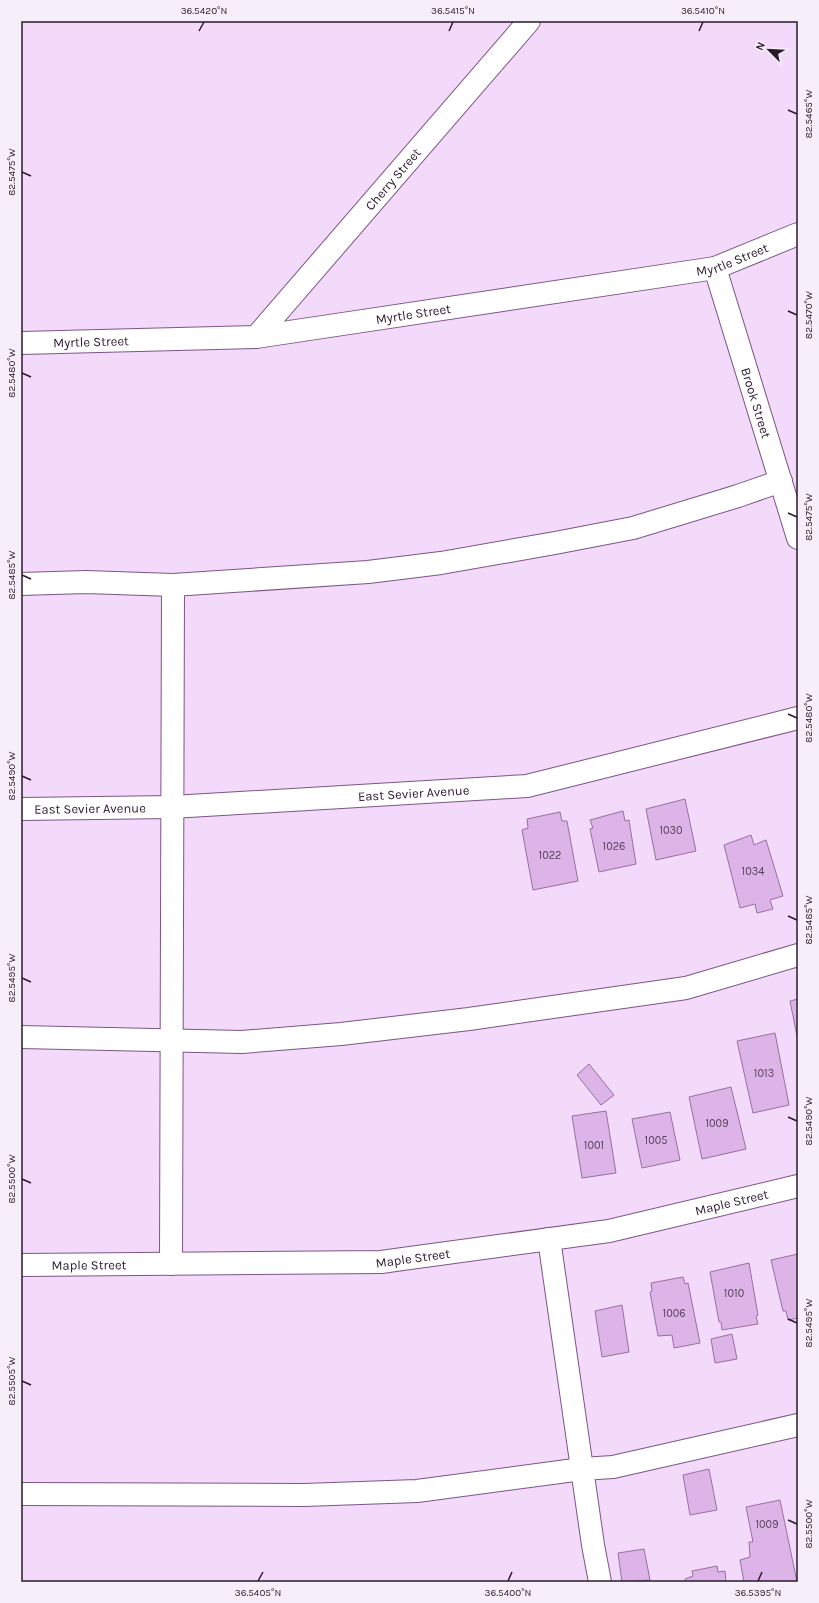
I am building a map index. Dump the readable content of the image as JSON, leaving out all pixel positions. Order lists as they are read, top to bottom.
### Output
{
  "streets": {
    "street": [
      "Cherry Street",
      "Myrtle Street",
      "Brook Street",
      "East Sevier Avenue",
      "Maple Street"
    ]
  },
  "crossings": [
    ["Cherry Street", "Myrtle Street"],
    ["Myrtle Street", "Brook Street"]
  ],
  "house_numbers": [
    "1030",
    "1026",
    "1022",
    "1034",
    "1013",
    "1009",
    "1005",
    "1001",
    "1010",
    "1006",
    "1009"
  ],
  "north": "top left",
  "coordinates": [
    "36.5420°N",
    "36.5415°N",
    "36.5410°N",
    "82.5465°W",
    "82.5475°W",
    "82.5470°W",
    "82.5480°W",
    "82.5485°W",
    "82.5490°W",
    "82.5495°W",
    "82.5500°W",
    "82.5505°W",
    "36.5405°N",
    "36.5400°N",
    "36.5395°N"
  ]
}
